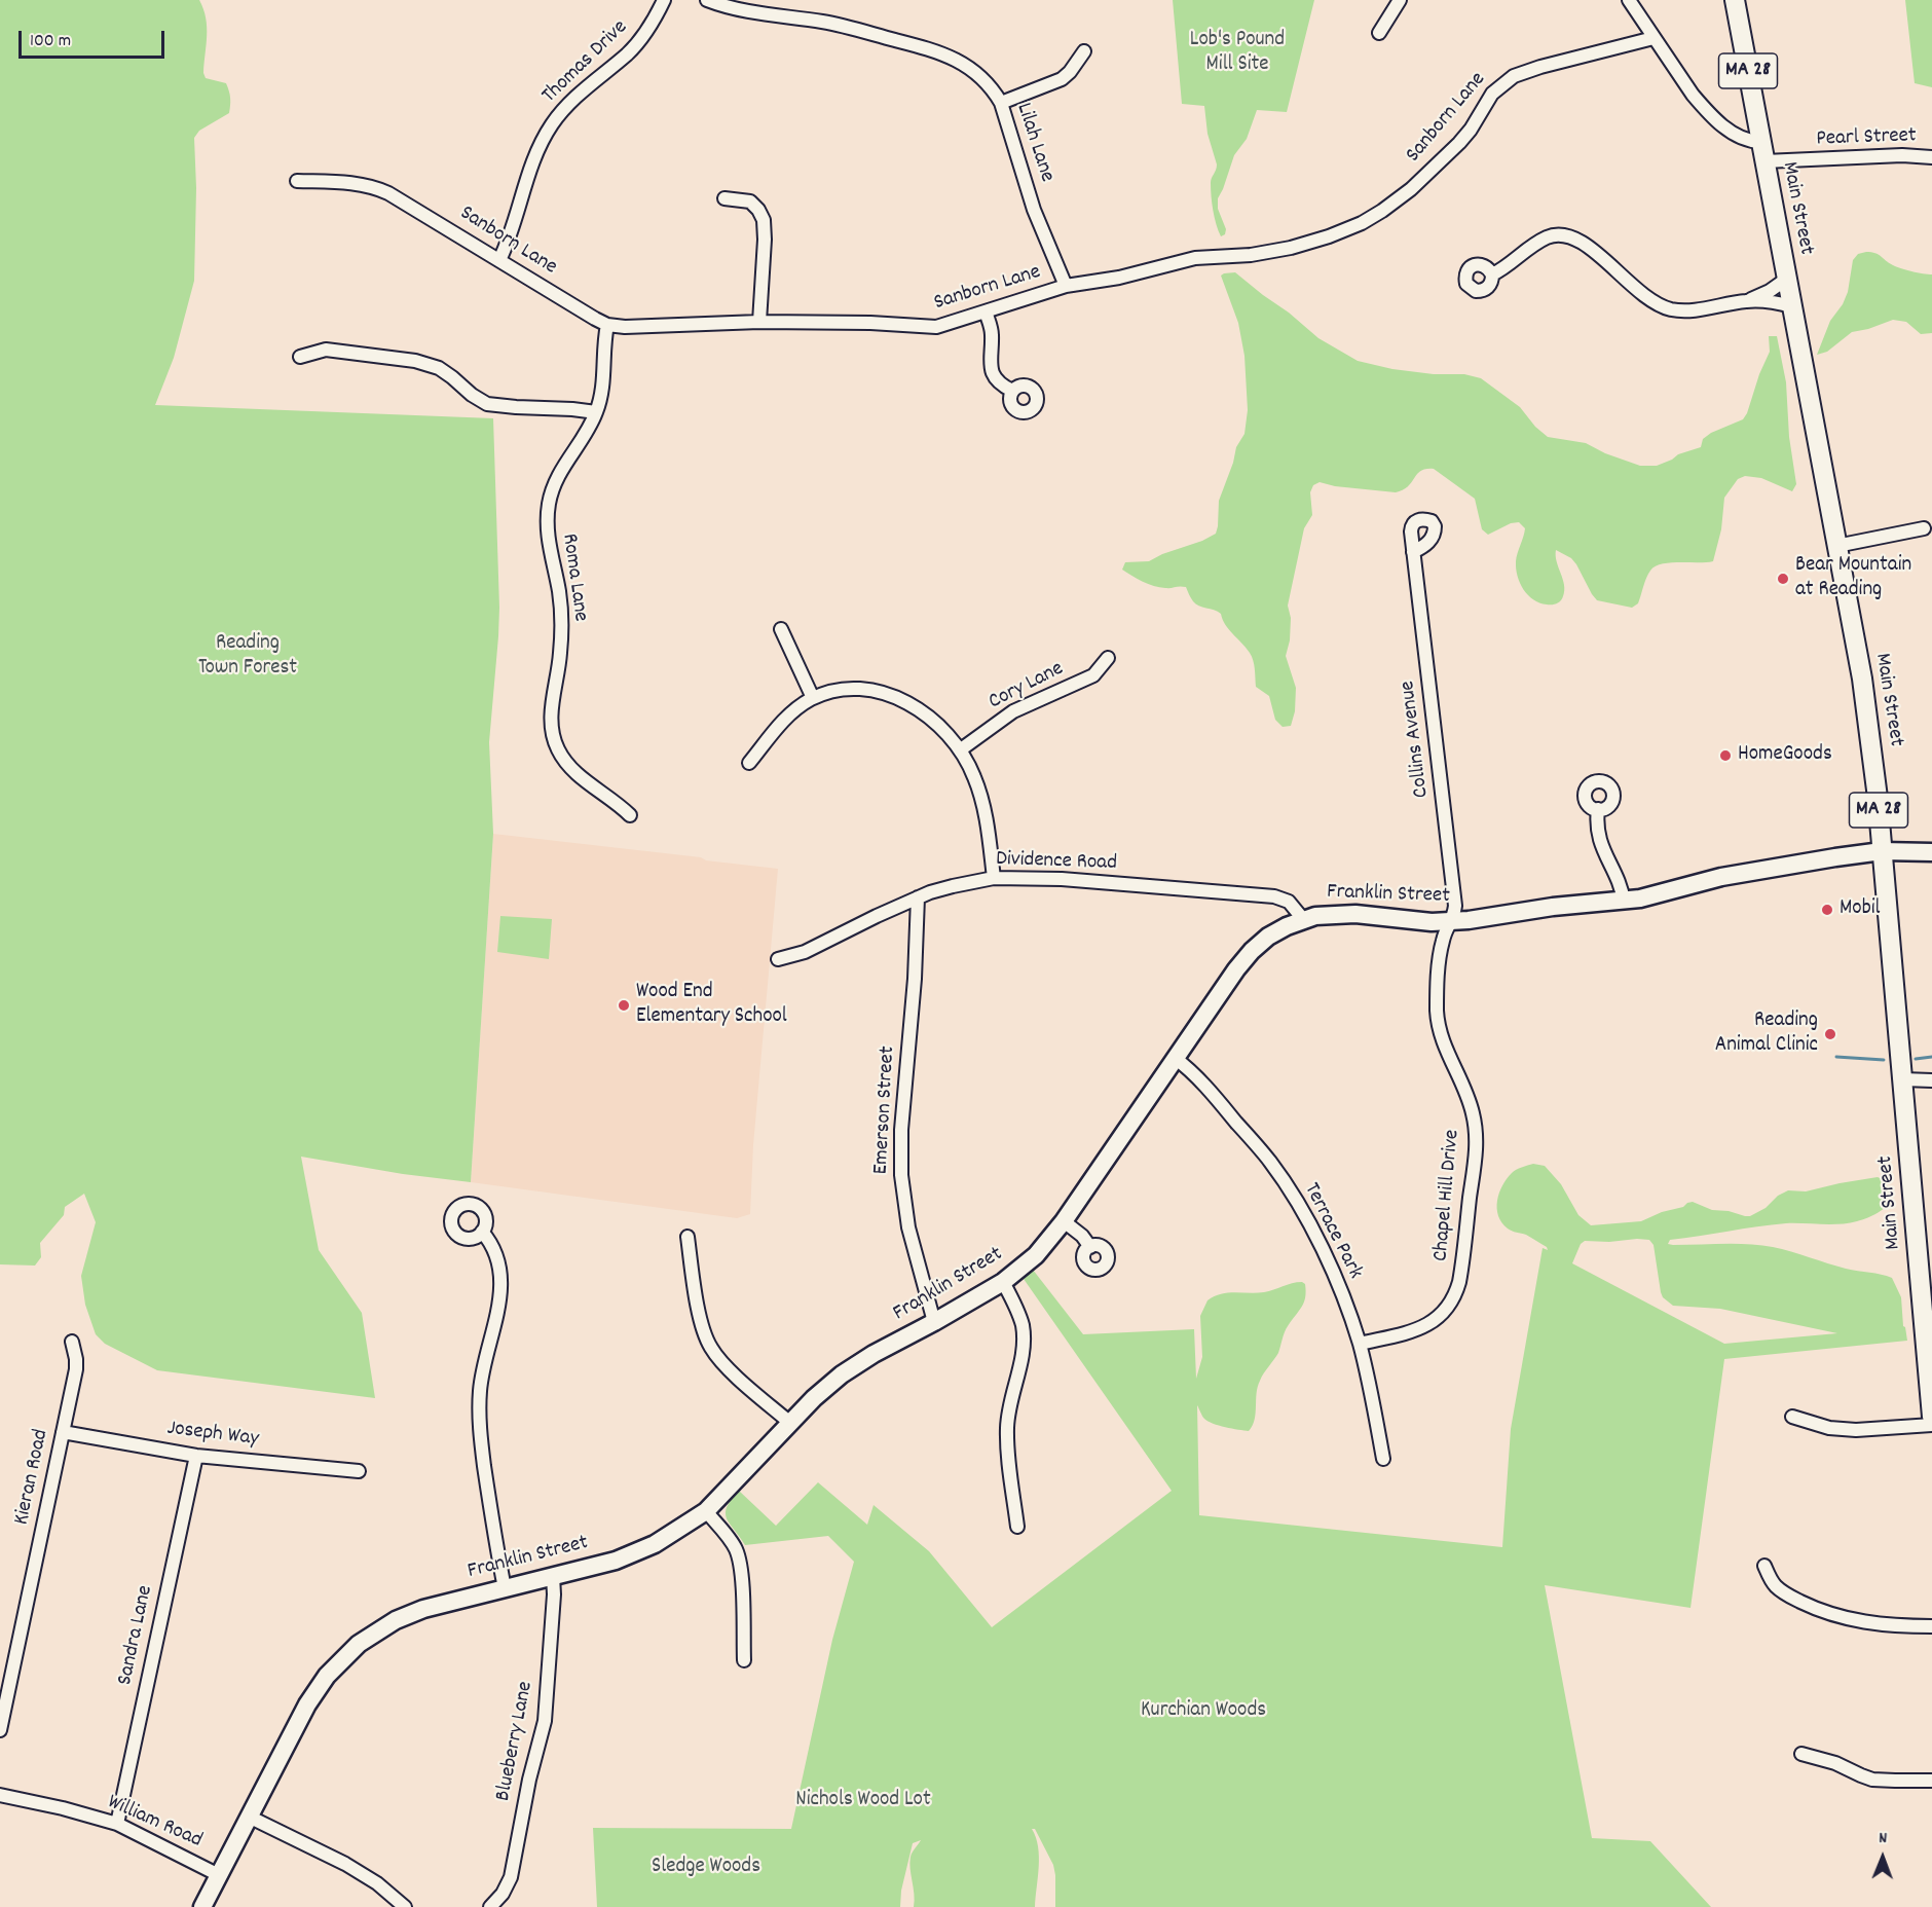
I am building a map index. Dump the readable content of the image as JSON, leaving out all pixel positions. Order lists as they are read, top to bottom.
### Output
{
  "streets": {
    "main road": ["MA 28", "Main Street", "Franklin Street"],
    "street": [
      "Thomas Drive",
      "Sanborn Lane",
      "Pearl Street",
      "Lilah Lane",
      "Roma Lane",
      "Cory Lane",
      "Collins Avenue",
      "Dividence Road",
      "Emerson Street",
      "Chapel Hill Drive",
      "Terrace Park",
      "Joseph Way",
      "Kieran Road",
      "Sandra Lane",
      "Blueberry Lane",
      "William Road"
    ]
  },
  "crossings": [
    ["Thomas Drive", "Sanborn Lane"],
    ["Sanborn Lane", "Lilah Lane"],
    ["Sanborn Lane", "Roma Lane"],
    ["Pearl Street", "Main Street"],
    ["Main Street", "Franklin Street"],
    ["Collins Avenue", "Franklin Street"],
    ["Collins Avenue", "Chapel Hill Drive"],
    ["Dividence Road", "Franklin Street"],
    ["Dividence Road", "Emerson Street"],
    ["Franklin Street", "Emerson Street"],
    ["Franklin Street", "Chapel Hill Drive"],
    ["Franklin Street", "Terrace Park"],
    ["Franklin Street", "Blueberry Lane"],
    ["Franklin Street", "William Road"],
    ["Chapel Hill Drive", "Terrace Park"],
    ["Joseph Way", "Kieran Road"],
    ["Joseph Way", "Sandra Lane"],
    ["Sandra Lane", "William Road"]
  ],
  "parks": [
    "Lob's Pound Mill Site",
    "Reading Town Forest",
    "Kurchian Woods",
    "Nichols Wood Lot",
    "Sledge Woods"
  ],
  "places": [
    "Bear Mountain at Reading",
    "HomeGoods",
    "Mobil",
    "Wood End Elementary School",
    "Reading Animal Clinic"
  ],
  "scale_bar": "100 m",
  "north": "top"
}
